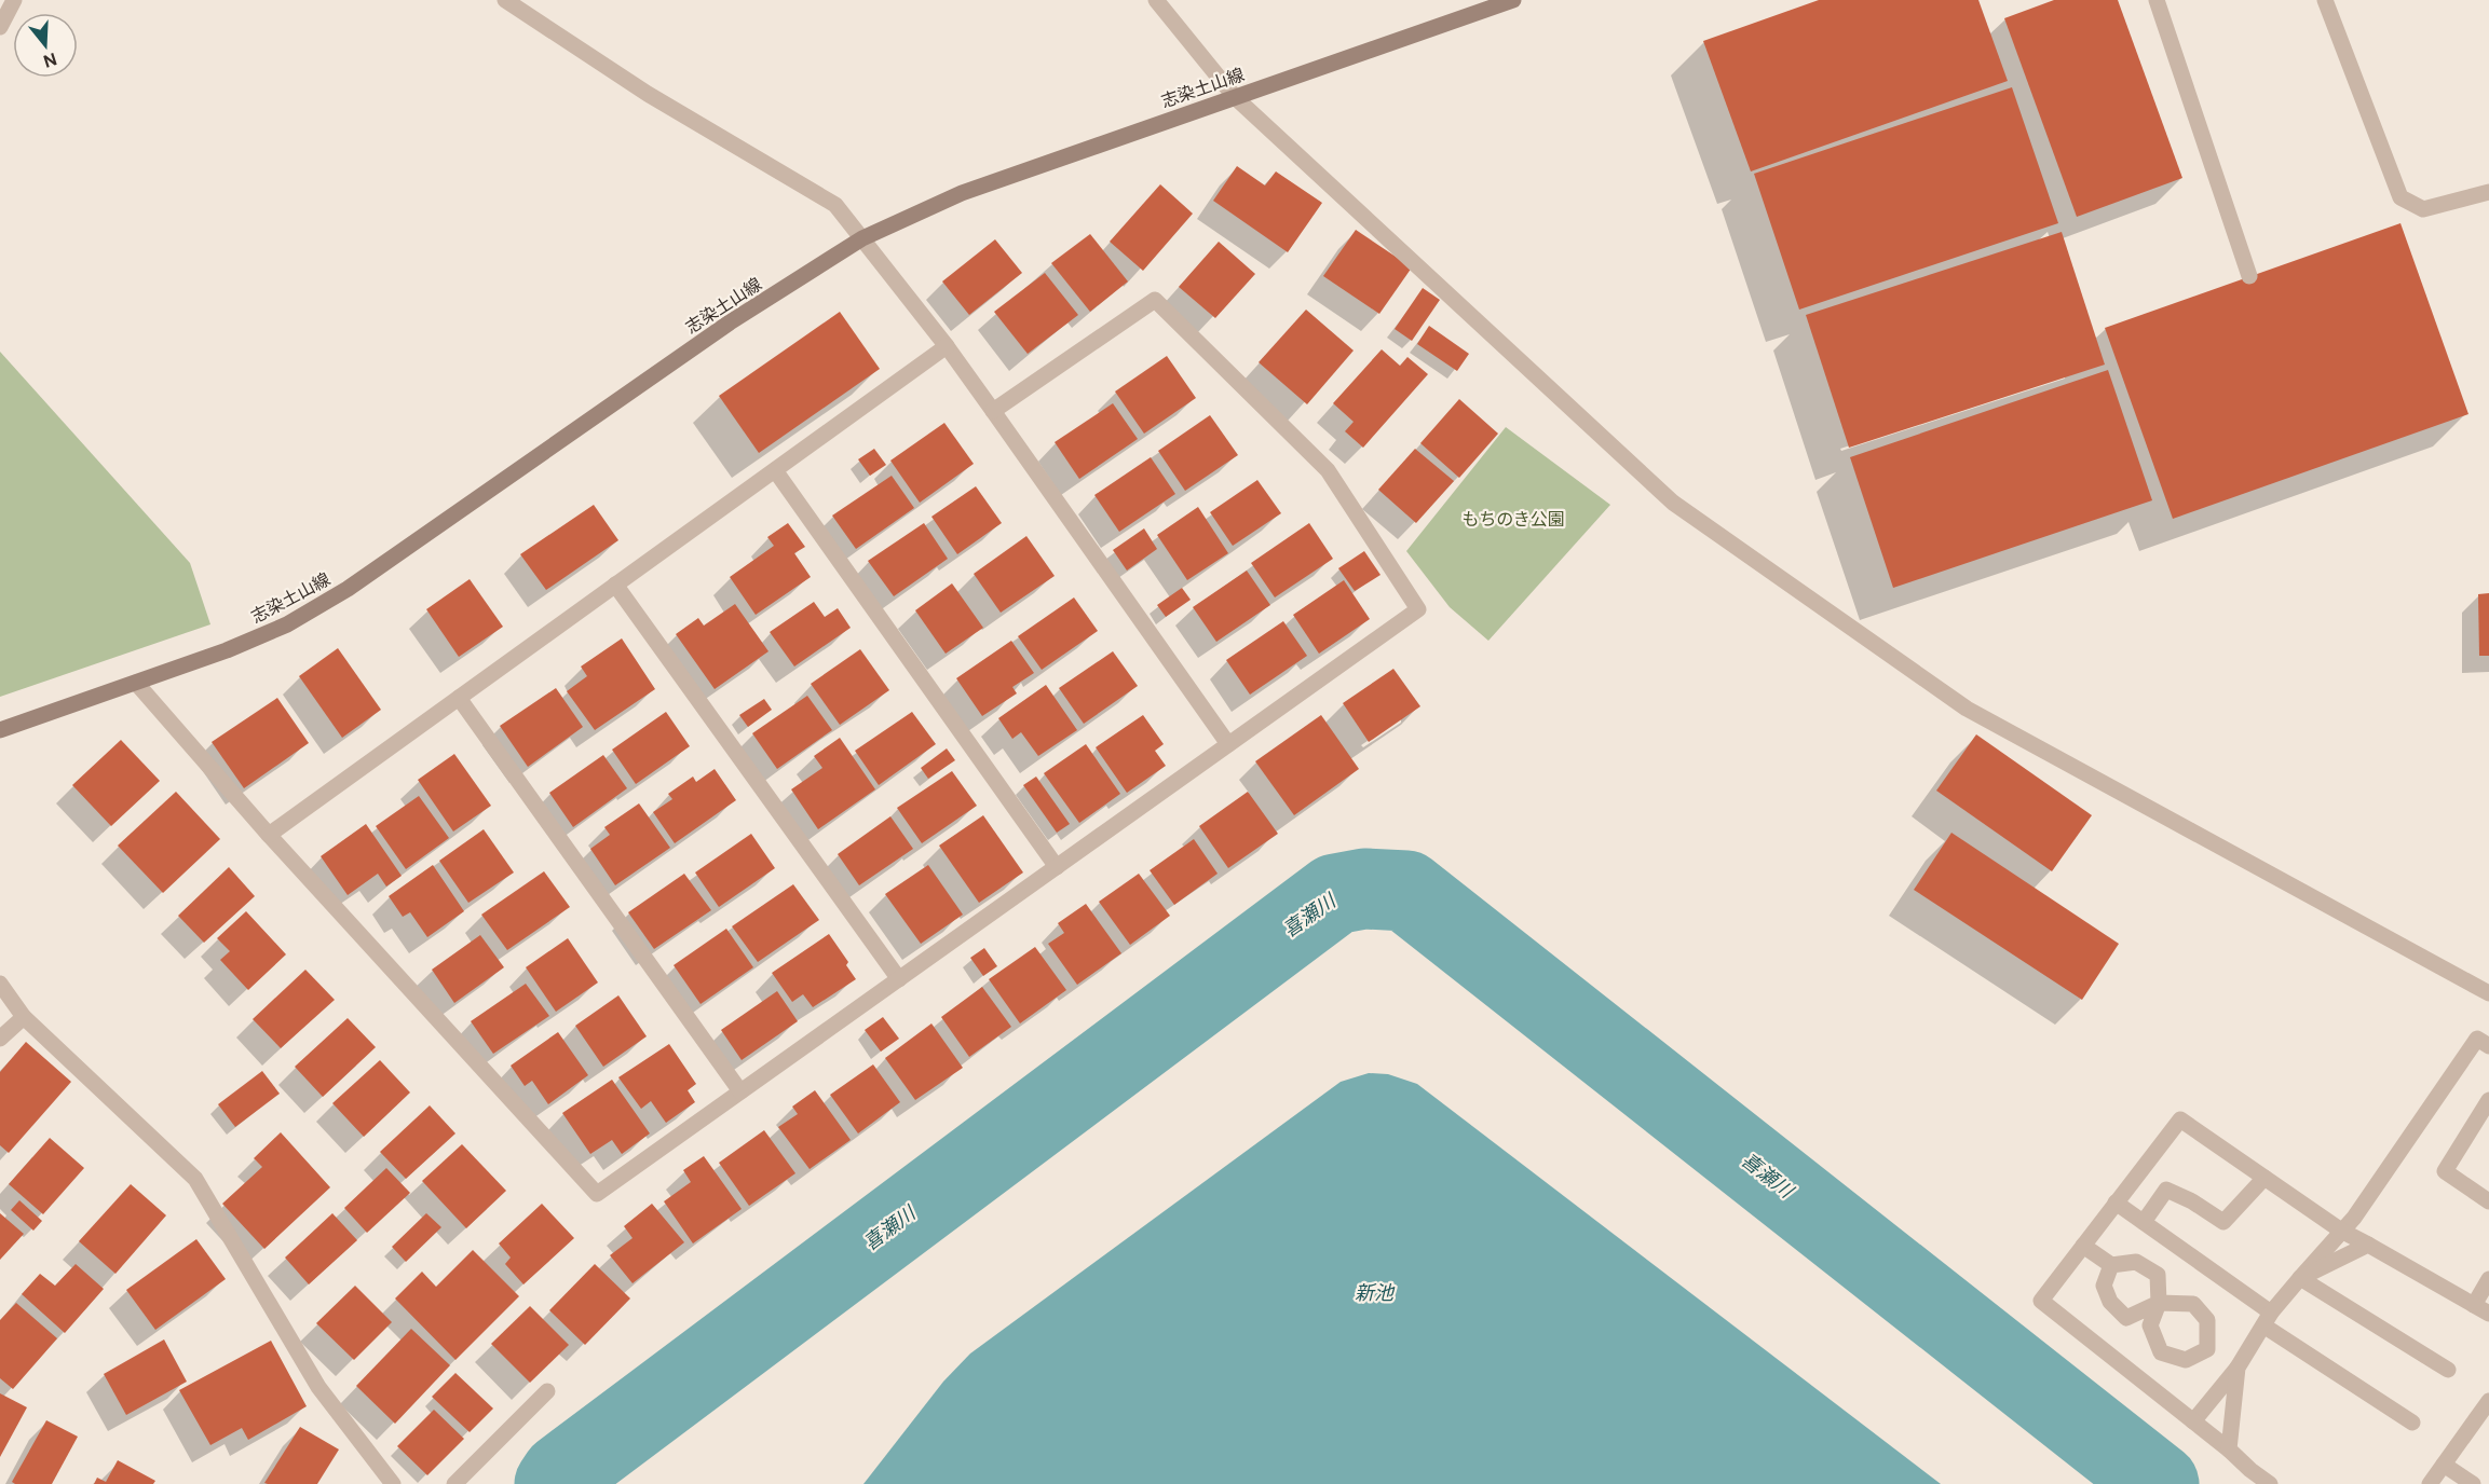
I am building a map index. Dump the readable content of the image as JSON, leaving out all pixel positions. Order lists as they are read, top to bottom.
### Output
{
  "streets": {
    "main road": ["志染土山線"]
  },
  "water": ["喜瀬川", "新池"],
  "parks": ["もちのき公園"],
  "north": "bottom"
}
